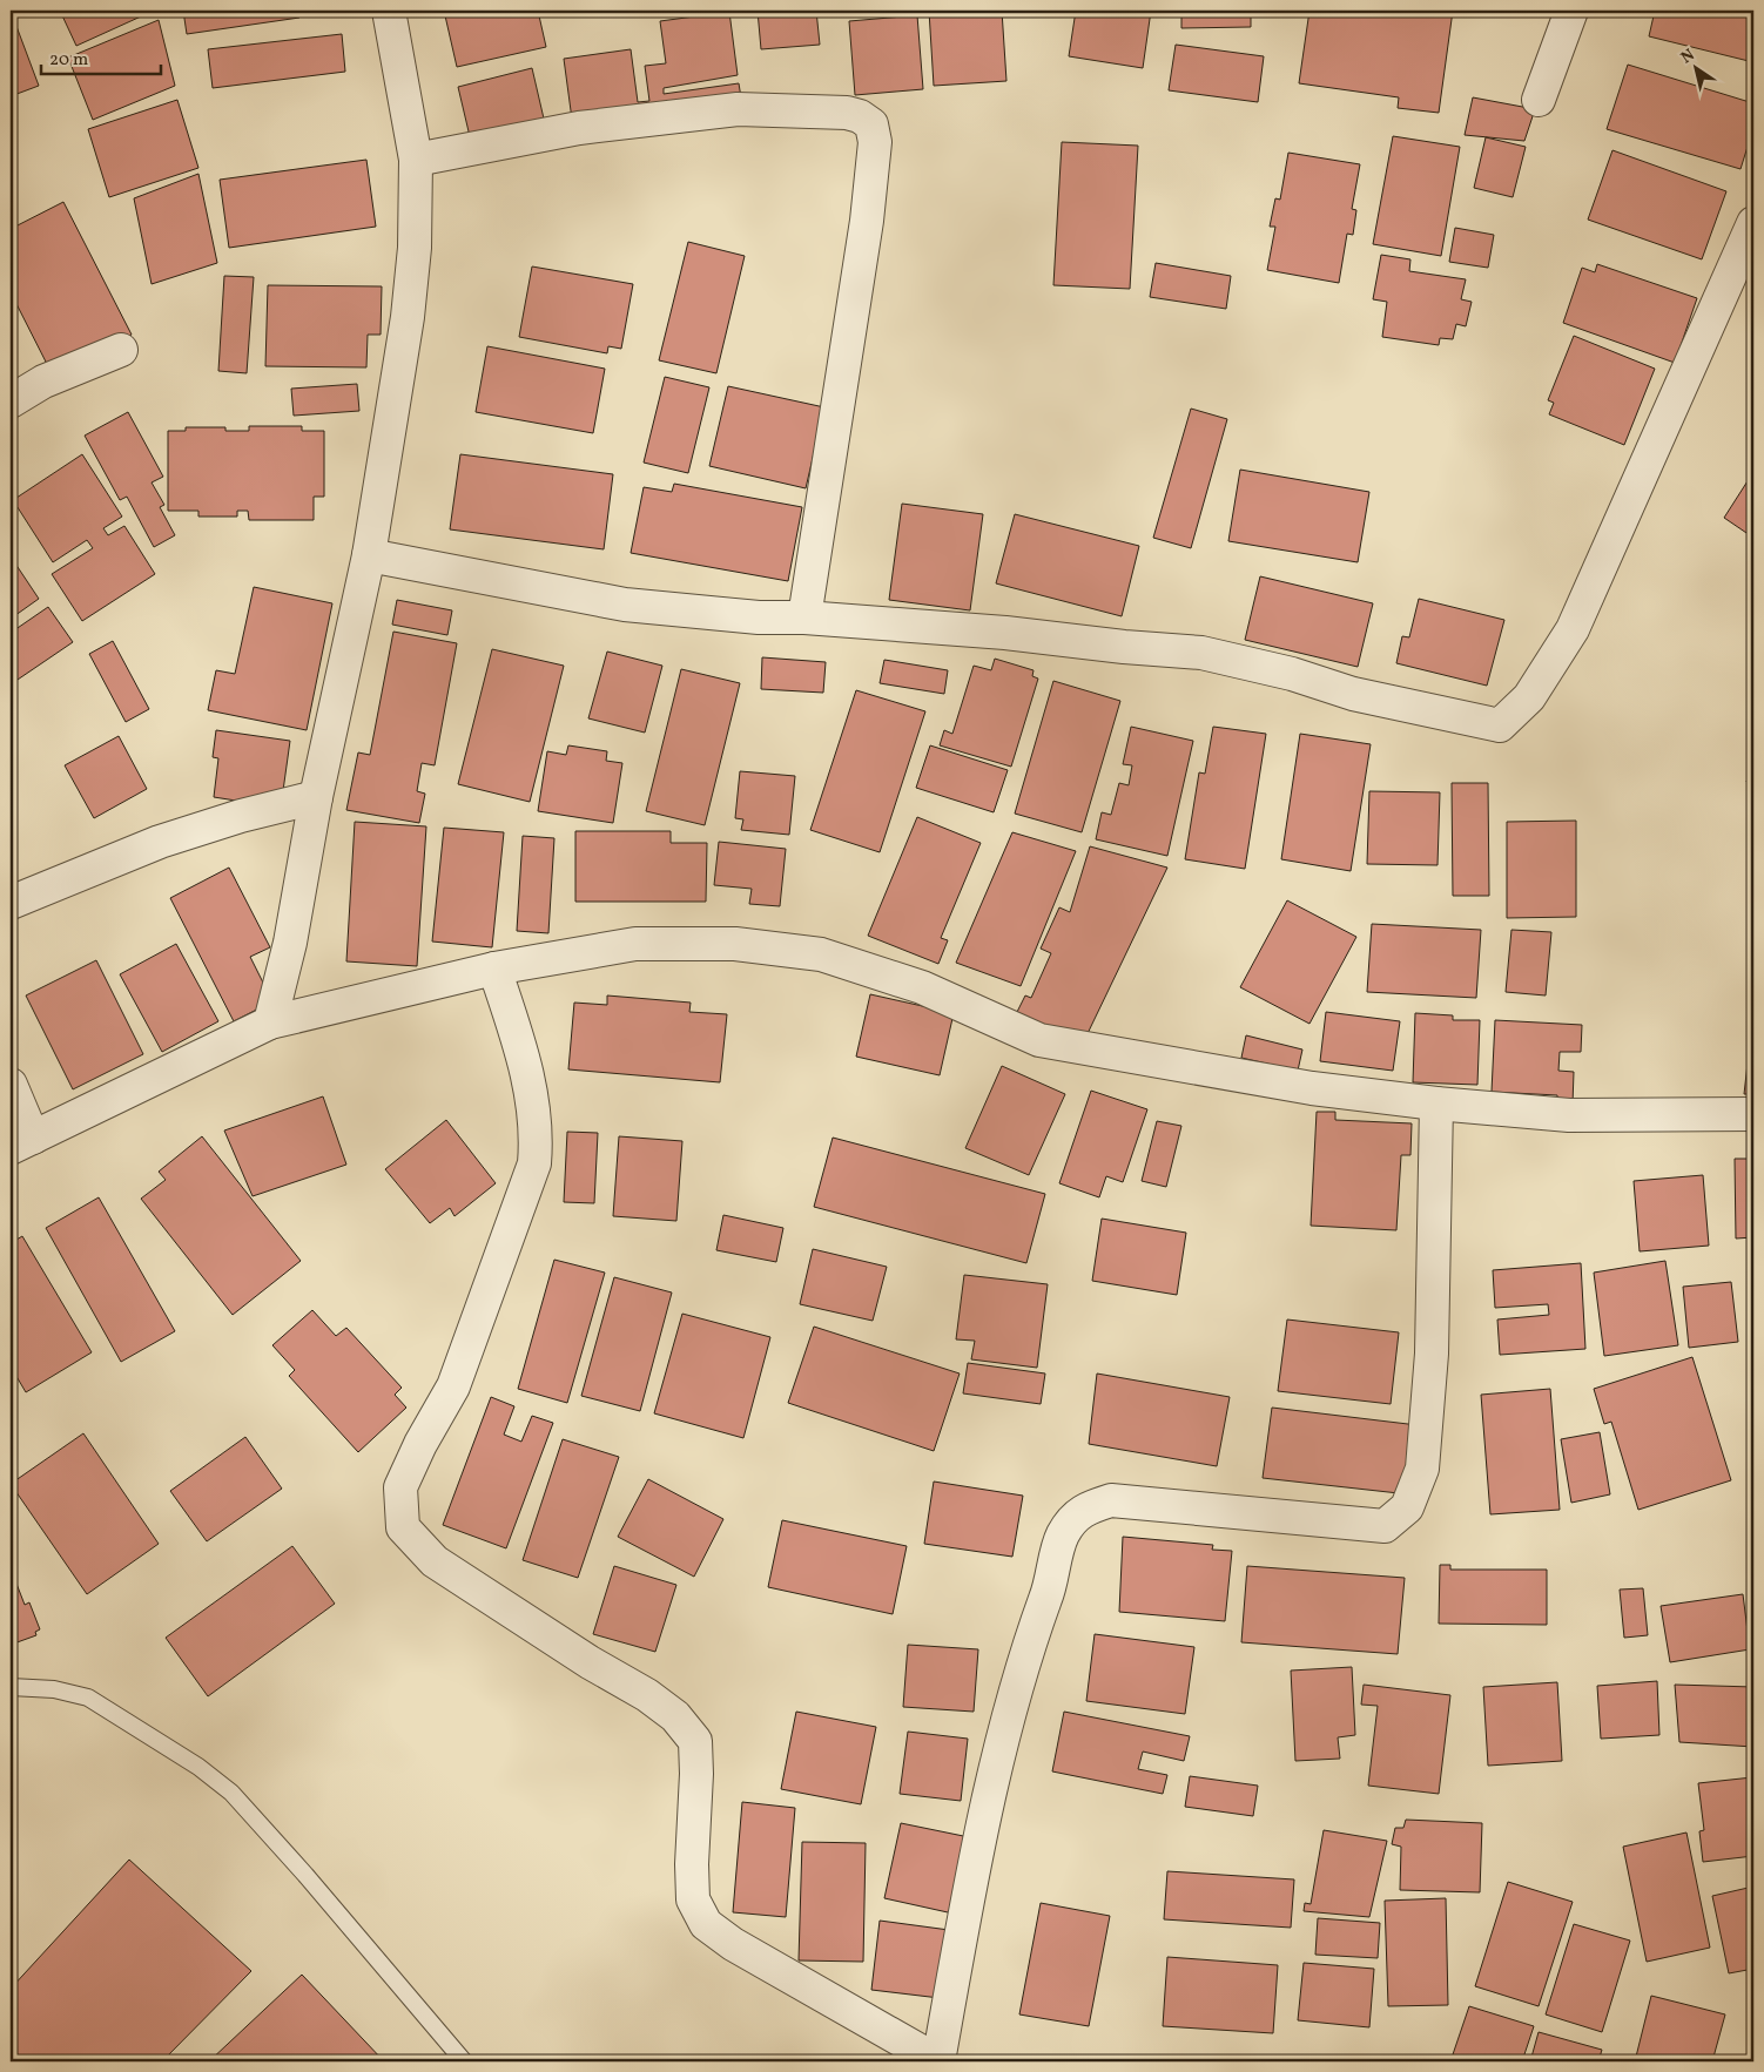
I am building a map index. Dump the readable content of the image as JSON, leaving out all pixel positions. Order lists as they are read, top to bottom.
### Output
{
  "scale_bar": "20 m",
  "north": "top left"
}
